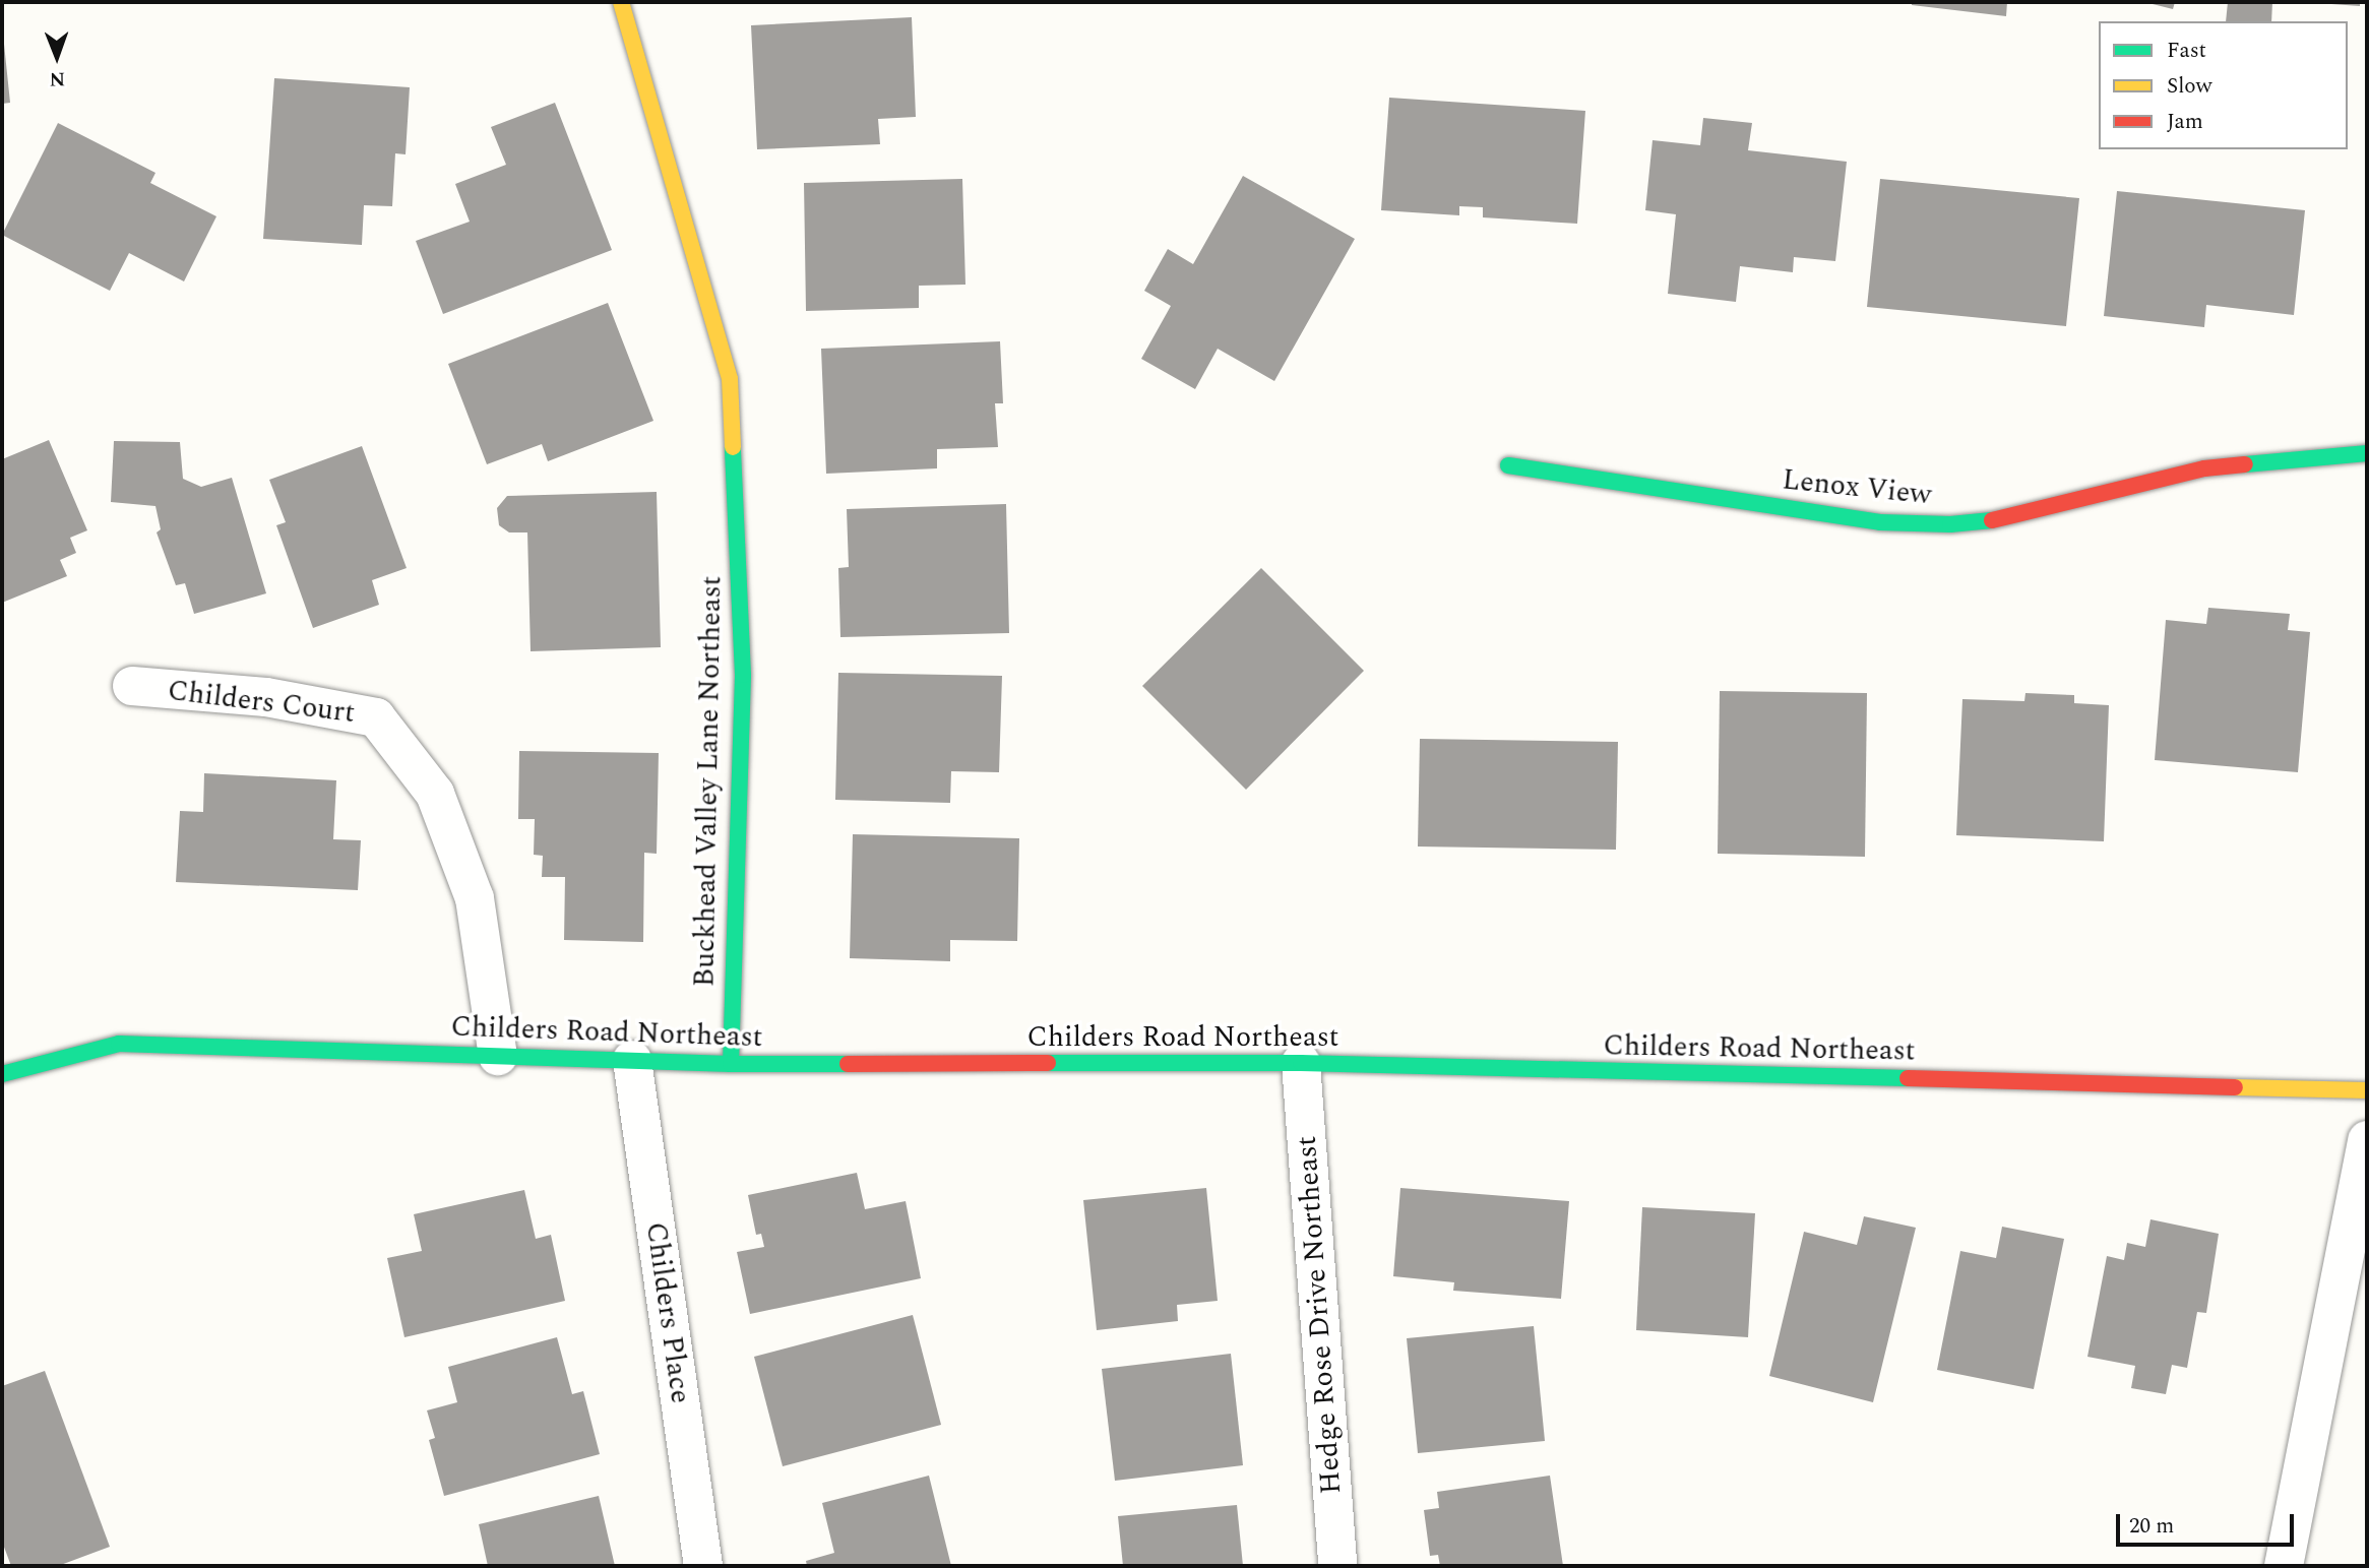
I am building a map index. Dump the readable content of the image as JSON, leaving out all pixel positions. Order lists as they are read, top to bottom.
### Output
{
  "streets": {
    "street": [
      "Lenox View",
      "Childers Court",
      "Buckhead Valley Lane Northeast",
      "Childers Road Northeast",
      "Childers Place",
      "Hedge Rose Drive Northeast"
    ]
  },
  "crossings": [
    ["Childers Court", "Childers Road Northeast"],
    ["Buckhead Valley Lane Northeast", "Childers Road Northeast"],
    ["Childers Road Northeast", "Childers Place"],
    ["Childers Road Northeast", "Hedge Rose Drive Northeast"]
  ],
  "legend": ["Fast", "Slow", "Jam"],
  "scale_bar": "20 m",
  "north": "bottom"
}
